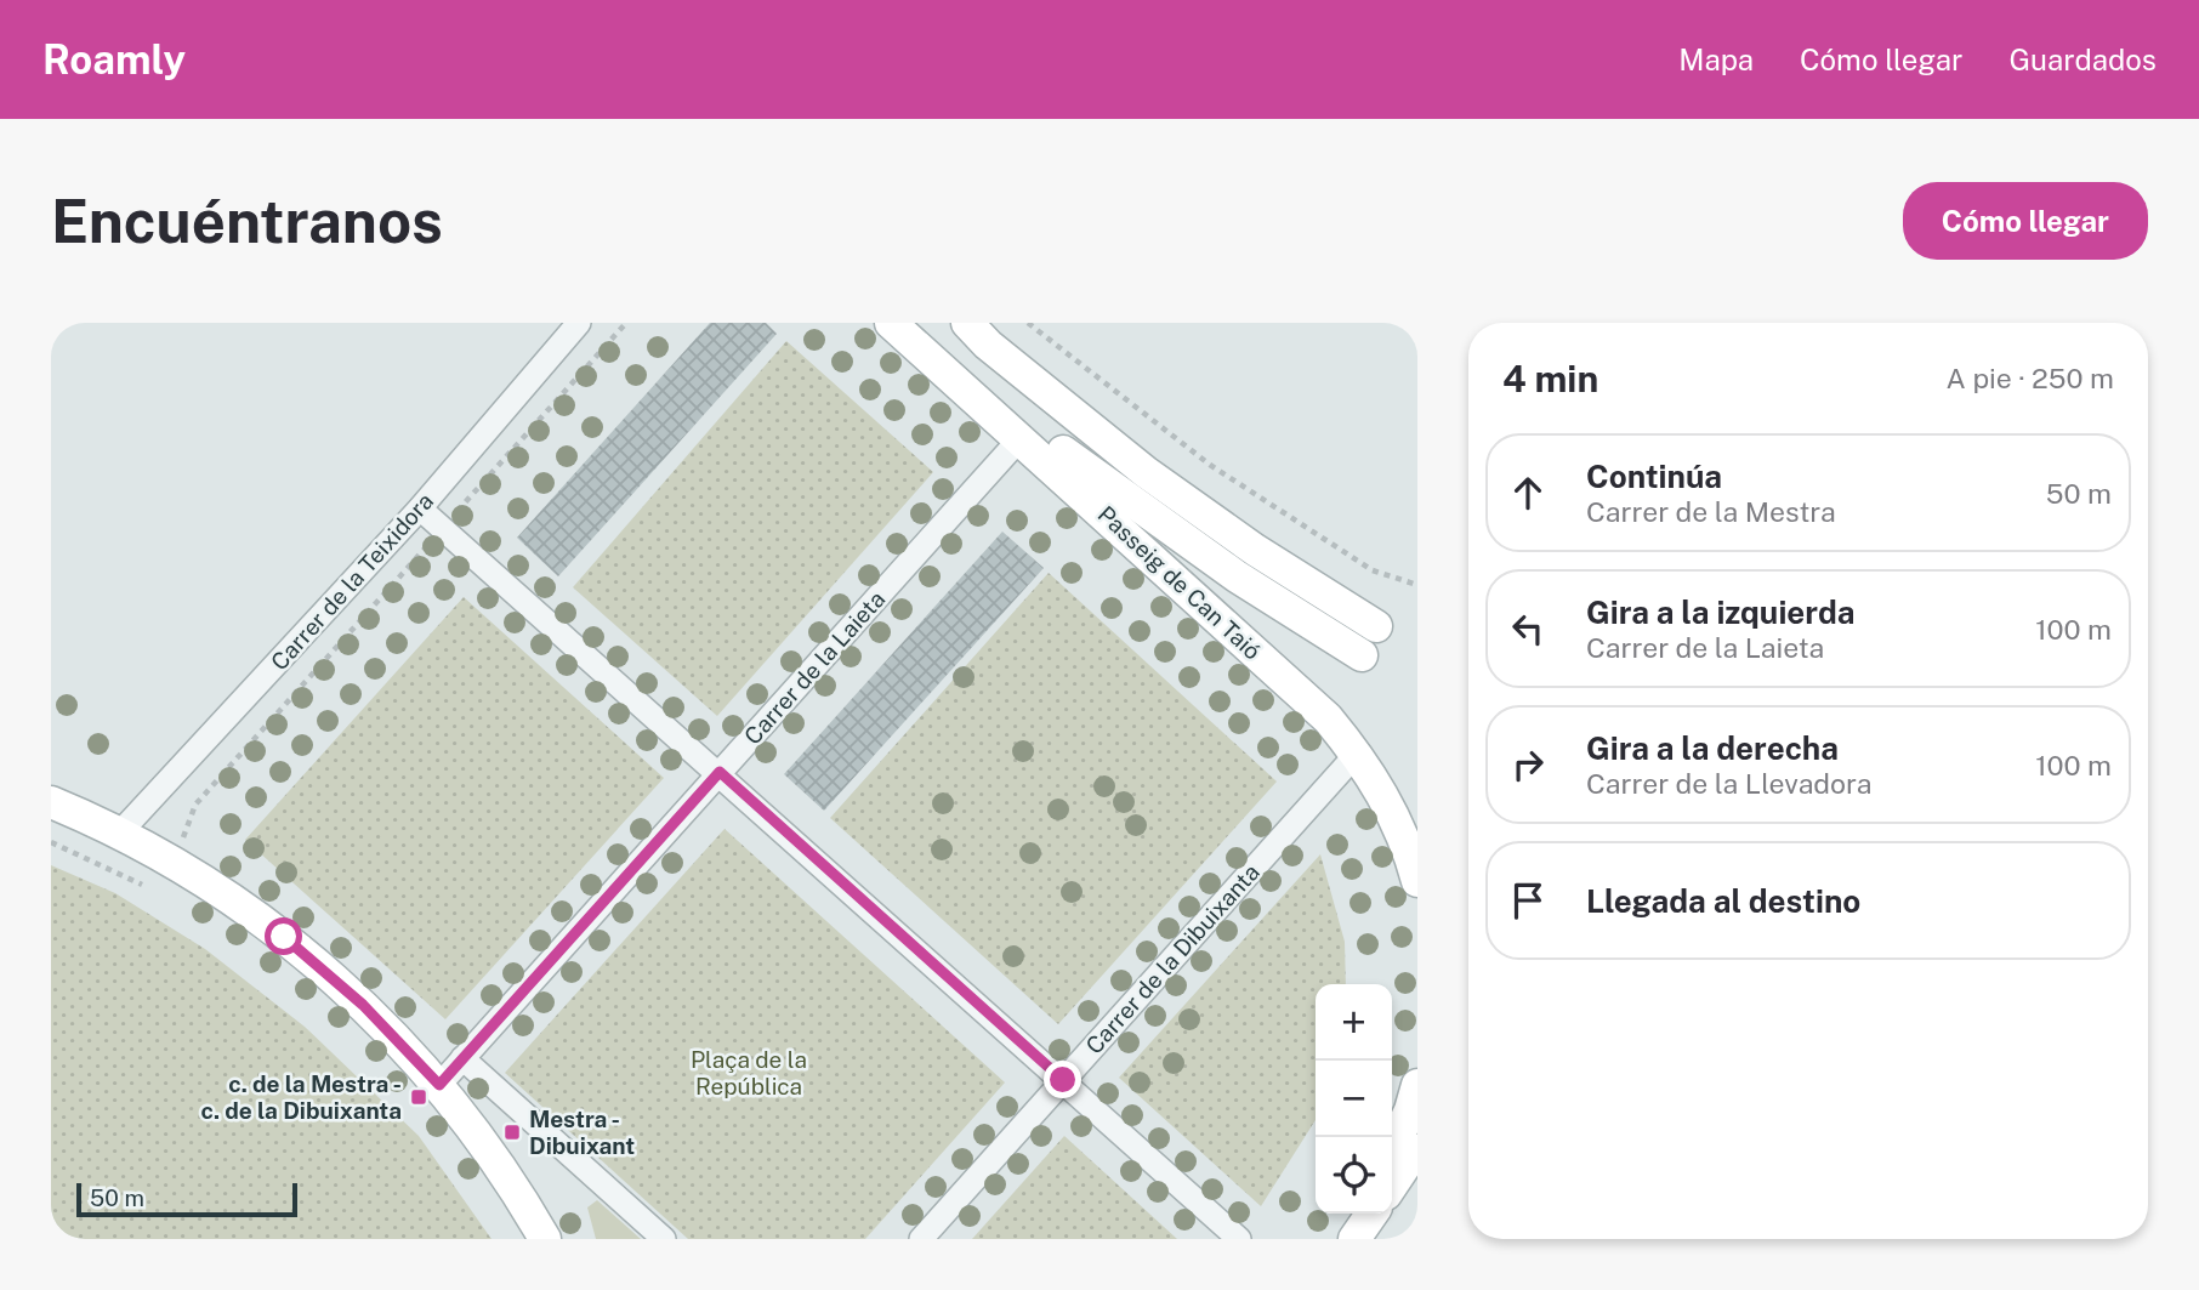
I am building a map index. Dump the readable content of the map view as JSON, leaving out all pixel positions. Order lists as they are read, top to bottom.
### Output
{
  "streets": {
    "main road": ["Passeig de Can Taió"],
    "street": ["Carrer de la Teixidora", "Carrer de la Laieta", "Carrer de la Dibuixanta"]
  },
  "crossings": [
    ["Passeig de Can Taió", "Carrer de la Laieta"],
    ["Passeig de Can Taió", "Carrer de la Dibuixanta"]
  ],
  "parks": ["Plaça de la República"],
  "places": {
    "transit": ["c. de la Mestra - c. de la Dibuixanta", "Mestra - Dibuixant"]
  },
  "scale_bar": "50 m",
  "page": {
    "header": "Roamly",
    "nav": ["Mapa", "Cómo llegar", "Guardados"],
    "buttons": "Cómo llegar",
    "title": "Encuéntranos",
    "heading": ["4 min", "A pie · 250 m"],
    "list": [
      ["Continúa", "Carrer de la Mestra", "50 m"],
      ["Gira a la izquierda", "Carrer de la Laieta", "100 m"],
      ["Gira a la derecha", "Carrer de la Llevadora", "100 m"],
      "Llegada al destino"
    ],
    "map_buttons": ["+", "−"],
    "scale": "50 m"
  }
}
